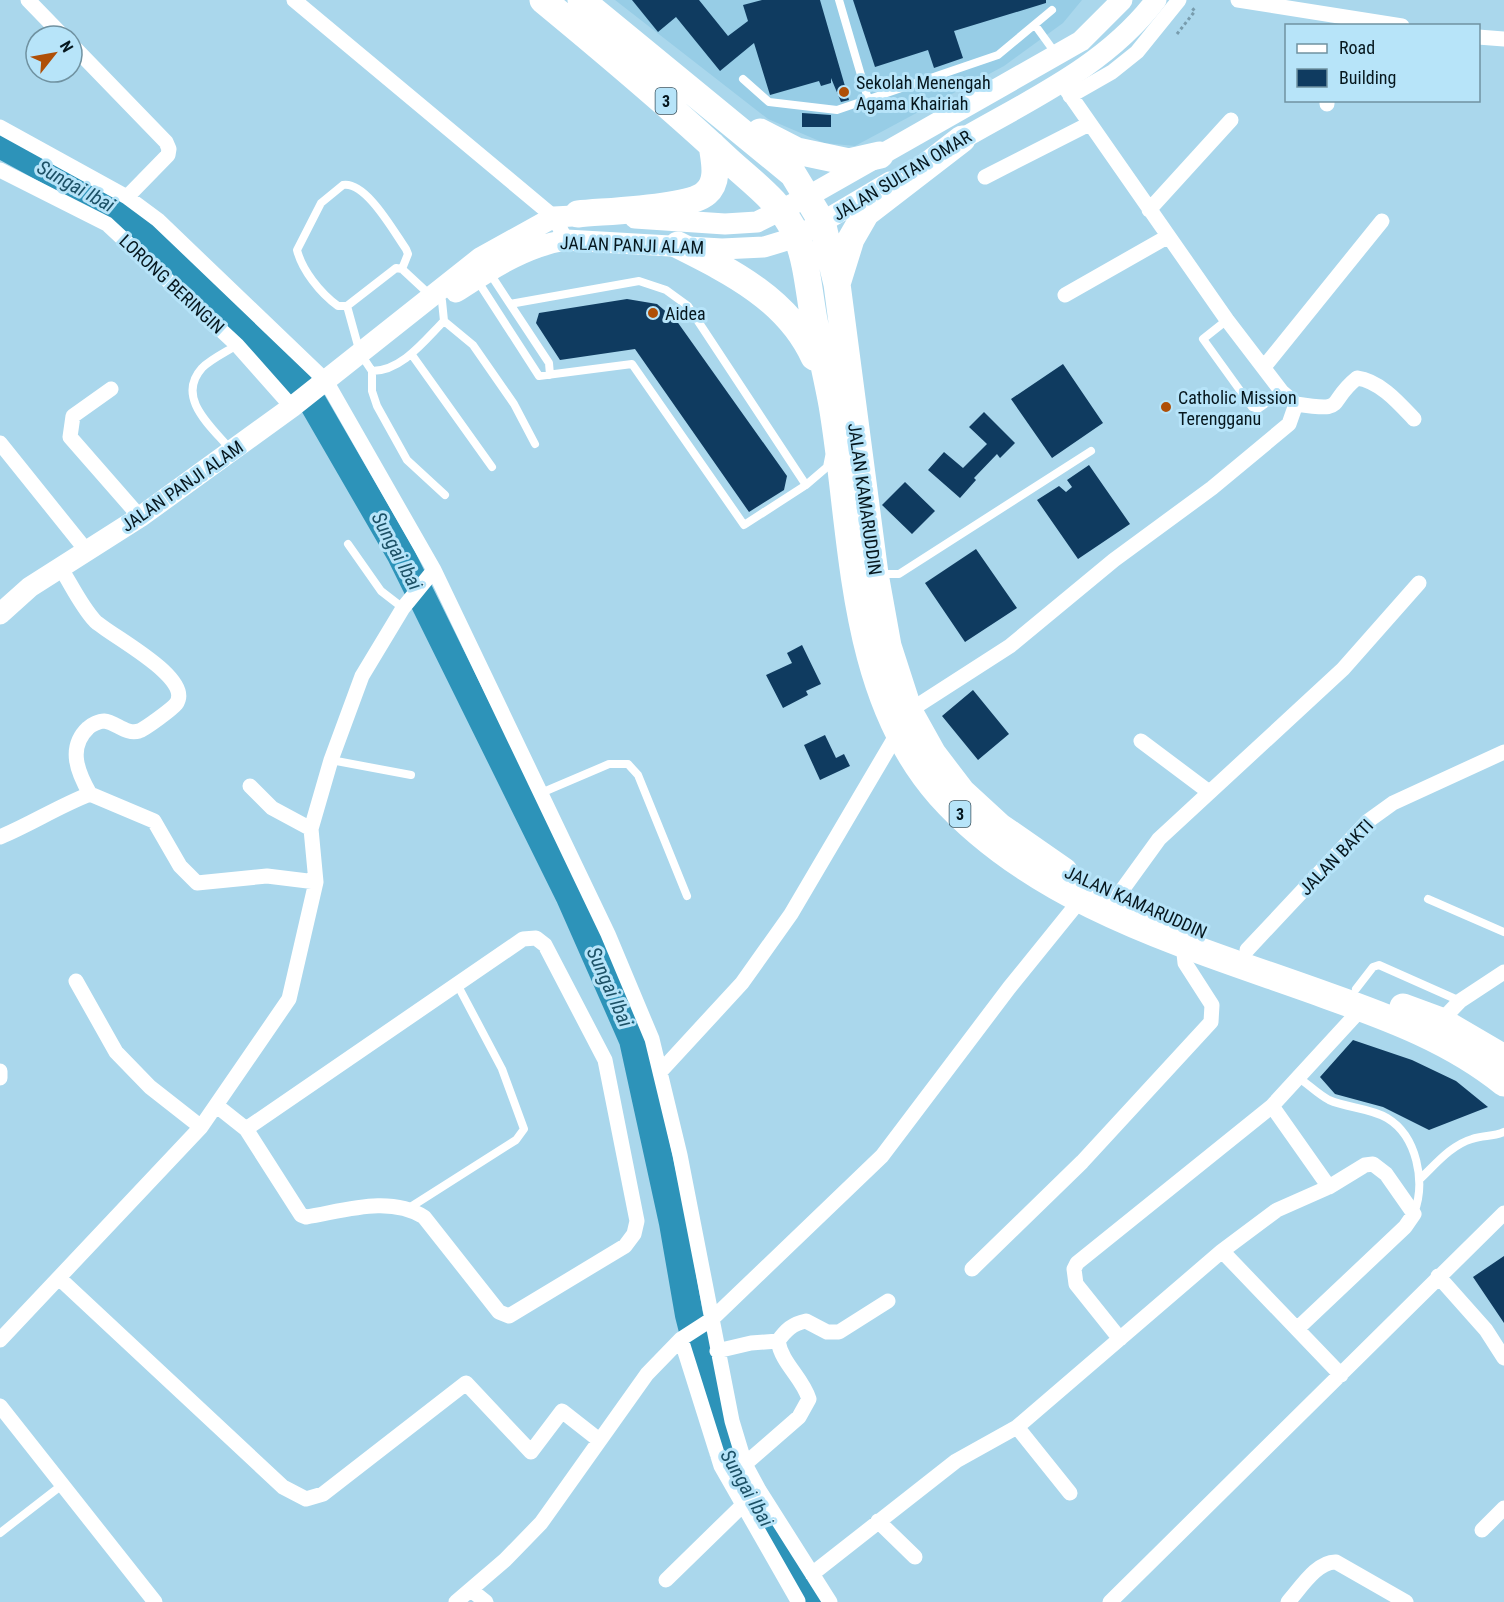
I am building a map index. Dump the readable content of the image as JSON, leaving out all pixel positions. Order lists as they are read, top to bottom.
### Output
{
  "streets": {
    "highway": ["3", "JALAN KAMARUDDIN"],
    "main road": ["JALAN SULTAN OMAR", "JALAN PANJI ALAM"],
    "street": ["LORONG BERINGIN", "JALAN BAKTI"]
  },
  "crossings": [
    ["3", "JALAN SULTAN OMAR"],
    ["3", "JALAN PANJI ALAM"],
    ["3", "JALAN KAMARUDDIN"],
    ["JALAN SULTAN OMAR", "JALAN PANJI ALAM"],
    ["JALAN SULTAN OMAR", "JALAN KAMARUDDIN"],
    ["JALAN PANJI ALAM", "LORONG BERINGIN"],
    ["JALAN PANJI ALAM", "JALAN KAMARUDDIN"],
    ["JALAN KAMARUDDIN", "JALAN BAKTI"]
  ],
  "water": ["Sungai Ibai"],
  "places": ["Sekolah Menengah Agama Khairiah", "Aidea", "Catholic Mission Terengganu"],
  "legend": ["Road", "Building"],
  "north": "top right"
}
